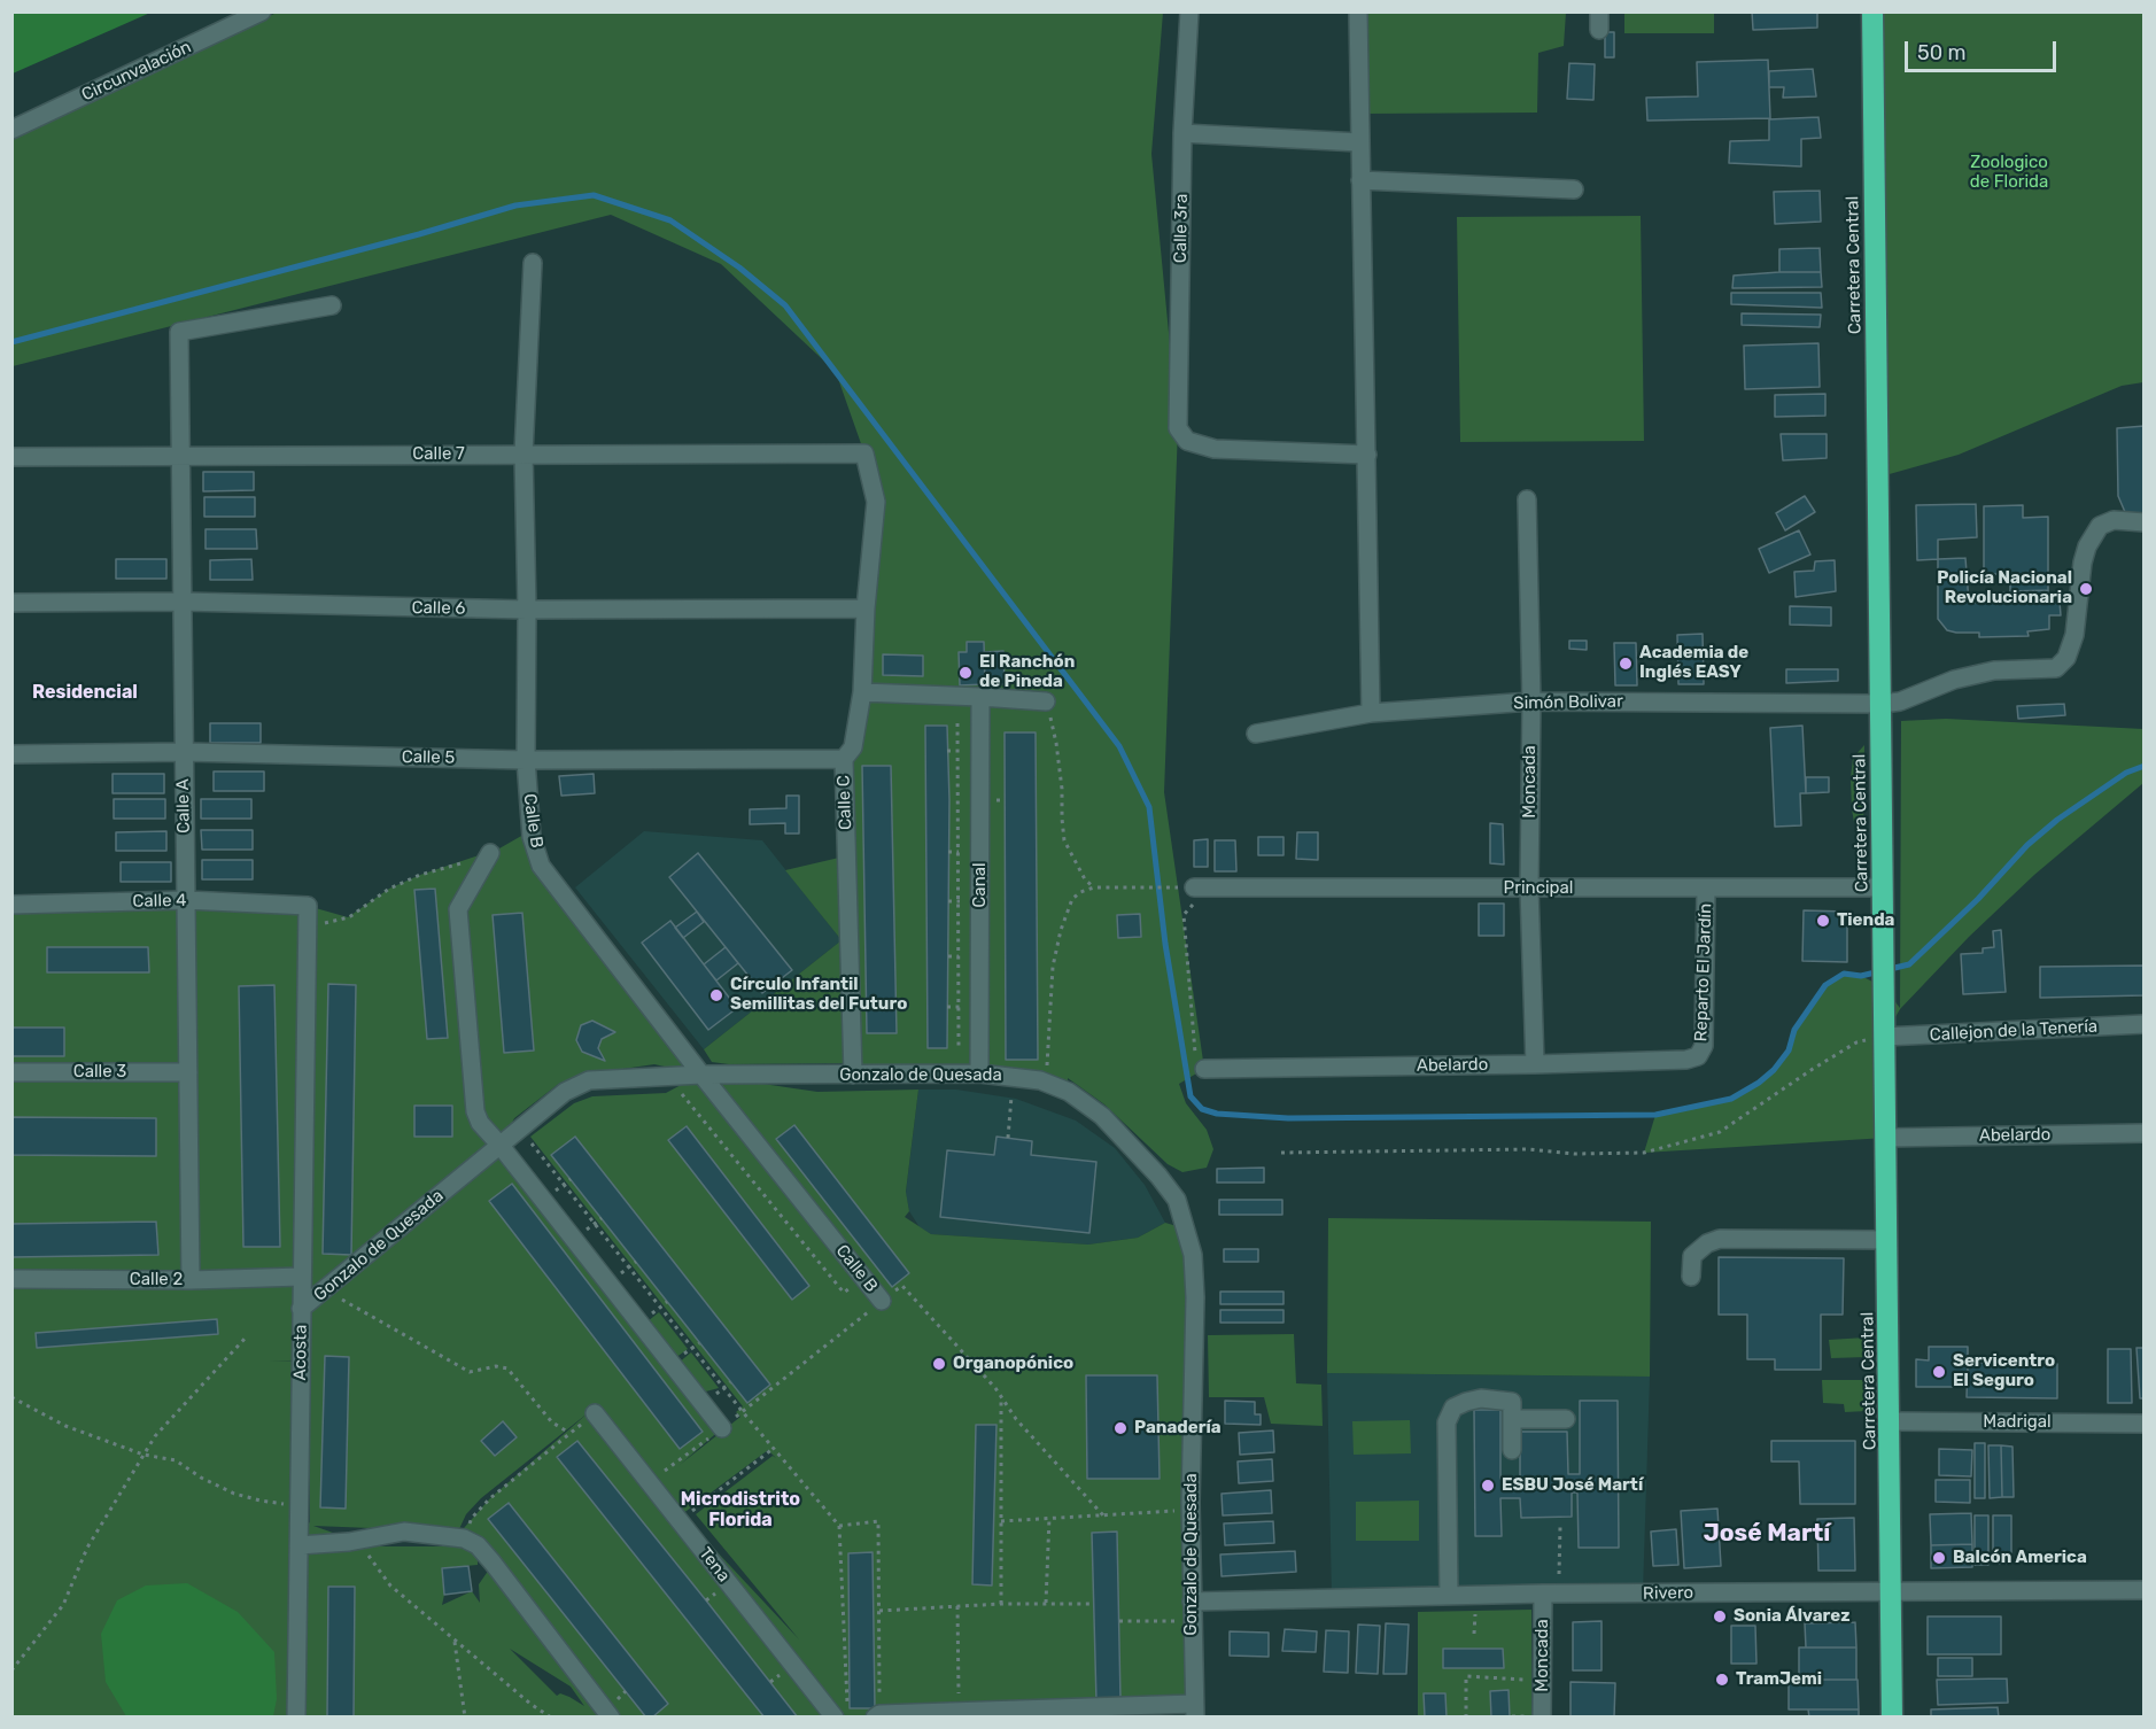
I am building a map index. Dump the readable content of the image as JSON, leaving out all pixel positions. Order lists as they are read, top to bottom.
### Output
{
  "streets": {
    "highway": ["Carretera Central"],
    "street": [
      "Circunvalación",
      "Calle 3ra",
      "Calle 7",
      "Calle 6",
      "Simón Bolivar",
      "Calle 5",
      "Moncada",
      "Calle C",
      "Calle A",
      "Calle B",
      "Canal",
      "Principal",
      "Calle 4",
      "Reparto El Jardín",
      "Callejon de la Tenería",
      "Abelardo",
      "Calle 3",
      "Gonzalo de Quesada",
      "Calle 2",
      "Acosta",
      "Madrigal",
      "Tena",
      "Rivero"
    ]
  },
  "crossings": [
    ["Carretera Central", "Simón Bolivar"],
    ["Carretera Central", "Principal"],
    ["Carretera Central", "Callejon de la Tenería"],
    ["Carretera Central", "Abelardo"],
    ["Carretera Central", "Madrigal"],
    ["Carretera Central", "Rivero"],
    ["Calle 7", "Calle C"],
    ["Calle 7", "Calle A"],
    ["Calle 7", "Calle B"],
    ["Calle 6", "Calle C"],
    ["Calle 6", "Calle A"],
    ["Calle 6", "Calle B"],
    ["Simón Bolivar", "Moncada"],
    ["Calle 5", "Calle C"],
    ["Calle 5", "Calle A"],
    ["Calle 5", "Calle B"],
    ["Moncada", "Principal"],
    ["Moncada", "Abelardo"],
    ["Moncada", "Rivero"],
    ["Calle C", "Gonzalo de Quesada"],
    ["Calle A", "Calle 4"],
    ["Calle A", "Calle 3"],
    ["Calle A", "Calle 2"],
    ["Calle B", "Gonzalo de Quesada"],
    ["Canal", "Gonzalo de Quesada"],
    ["Principal", "Reparto El Jardín"],
    ["Calle 4", "Acosta"],
    ["Reparto El Jardín", "Abelardo"],
    ["Gonzalo de Quesada", "Acosta"],
    ["Gonzalo de Quesada", "Rivero"],
    ["Calle 2", "Acosta"]
  ],
  "districts": ["Residencial", "Microdistrito Florida", "José Martí"],
  "parks": ["Zoologico de Florida"],
  "places": [
    "Policía Nacional Revolucionaria",
    "Academia de Inglés EASY",
    "El Ranchón de Pineda",
    "Tienda",
    "Círculo Infantil Semillitas del Futuro",
    "Organopónico",
    "Servicentro El Seguro",
    "Panadería",
    "ESBU José Martí",
    "Balcón America",
    "Sonia Álvarez",
    "TramJemi"
  ],
  "scale_bar": "50 m"
}
